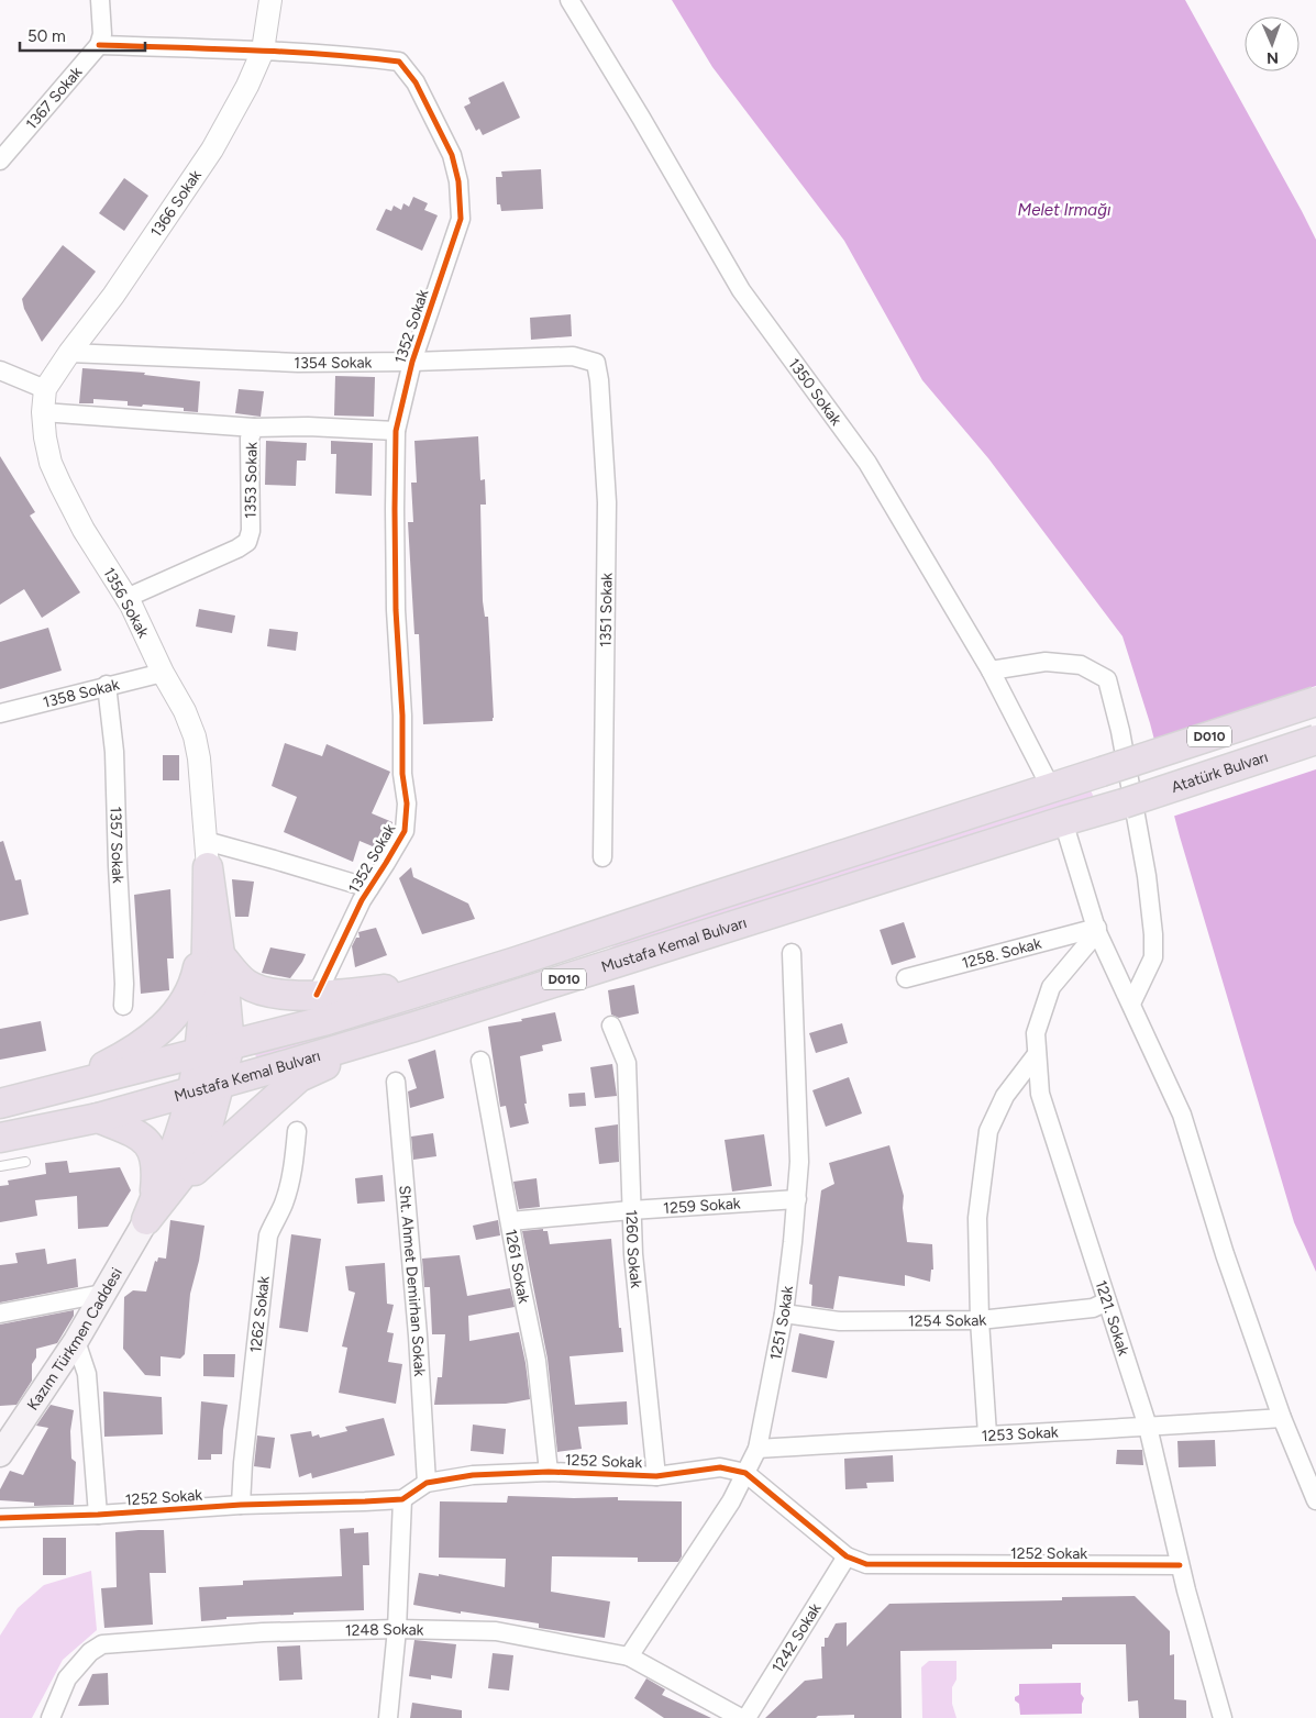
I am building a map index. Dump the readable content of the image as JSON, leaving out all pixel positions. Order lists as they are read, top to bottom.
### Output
{
  "streets": {
    "highway": ["D010", "Atatürk Bulvarı", "Mustafa Kemal Bulvarı"],
    "main road": ["Kazım Türkmen Caddesi"],
    "street": [
      "1367 Sokak",
      "1366 Sokak",
      "1352 Sokak",
      "1354 Sokak",
      "1350 Sokak",
      "1353 Sokak",
      "1356 Sokak",
      "1351 Sokak",
      "1358 Sokak",
      "1357 Sokak",
      "1258. Sokak",
      "1259 Sokak",
      "1260 Sokak",
      "1261 Sokak",
      "Sht. Ahmet Demirhan Sokak",
      "1262 Sokak",
      "1221. Sokak",
      "1254 Sokak",
      "1251 Sokak",
      "1253 Sokak",
      "1252 Sokak",
      "1248 Sokak",
      "1242 Sokak"
    ]
  },
  "crossings": [
    ["1367 Sokak", "1352 Sokak"],
    ["1366 Sokak", "1352 Sokak"],
    ["1366 Sokak", "1354 Sokak"],
    ["1366 Sokak", "1356 Sokak"],
    ["1352 Sokak", "1354 Sokak"],
    ["1352 Sokak", "1353 Sokak"],
    ["1354 Sokak", "1351 Sokak"],
    ["1350 Sokak", "Mustafa Kemal Bulvarı"],
    ["1353 Sokak", "1356 Sokak"],
    ["1356 Sokak", "1358 Sokak"],
    ["1358 Sokak", "1357 Sokak"],
    ["Atatürk Bulvarı", "Mustafa Kemal Bulvarı"],
    ["1258. Sokak", "1221. Sokak"],
    ["1259 Sokak", "1260 Sokak"],
    ["1259 Sokak", "1261 Sokak"],
    ["1259 Sokak", "1251 Sokak"],
    ["1260 Sokak", "1252 Sokak"],
    ["1261 Sokak", "1252 Sokak"],
    ["Sht. Ahmet Demirhan Sokak", "1252 Sokak"],
    ["1262 Sokak", "1252 Sokak"],
    ["1221. Sokak", "1254 Sokak"],
    ["1221. Sokak", "1253 Sokak"],
    ["1221. Sokak", "1252 Sokak"],
    ["1254 Sokak", "1251 Sokak"],
    ["1251 Sokak", "1253 Sokak"],
    ["1251 Sokak", "1252 Sokak"],
    ["1251 Sokak", "1248 Sokak"],
    ["1252 Sokak", "1242 Sokak"]
  ],
  "water": ["Melet Irmağı"],
  "scale_bar": "50 m",
  "north": "bottom"
}
